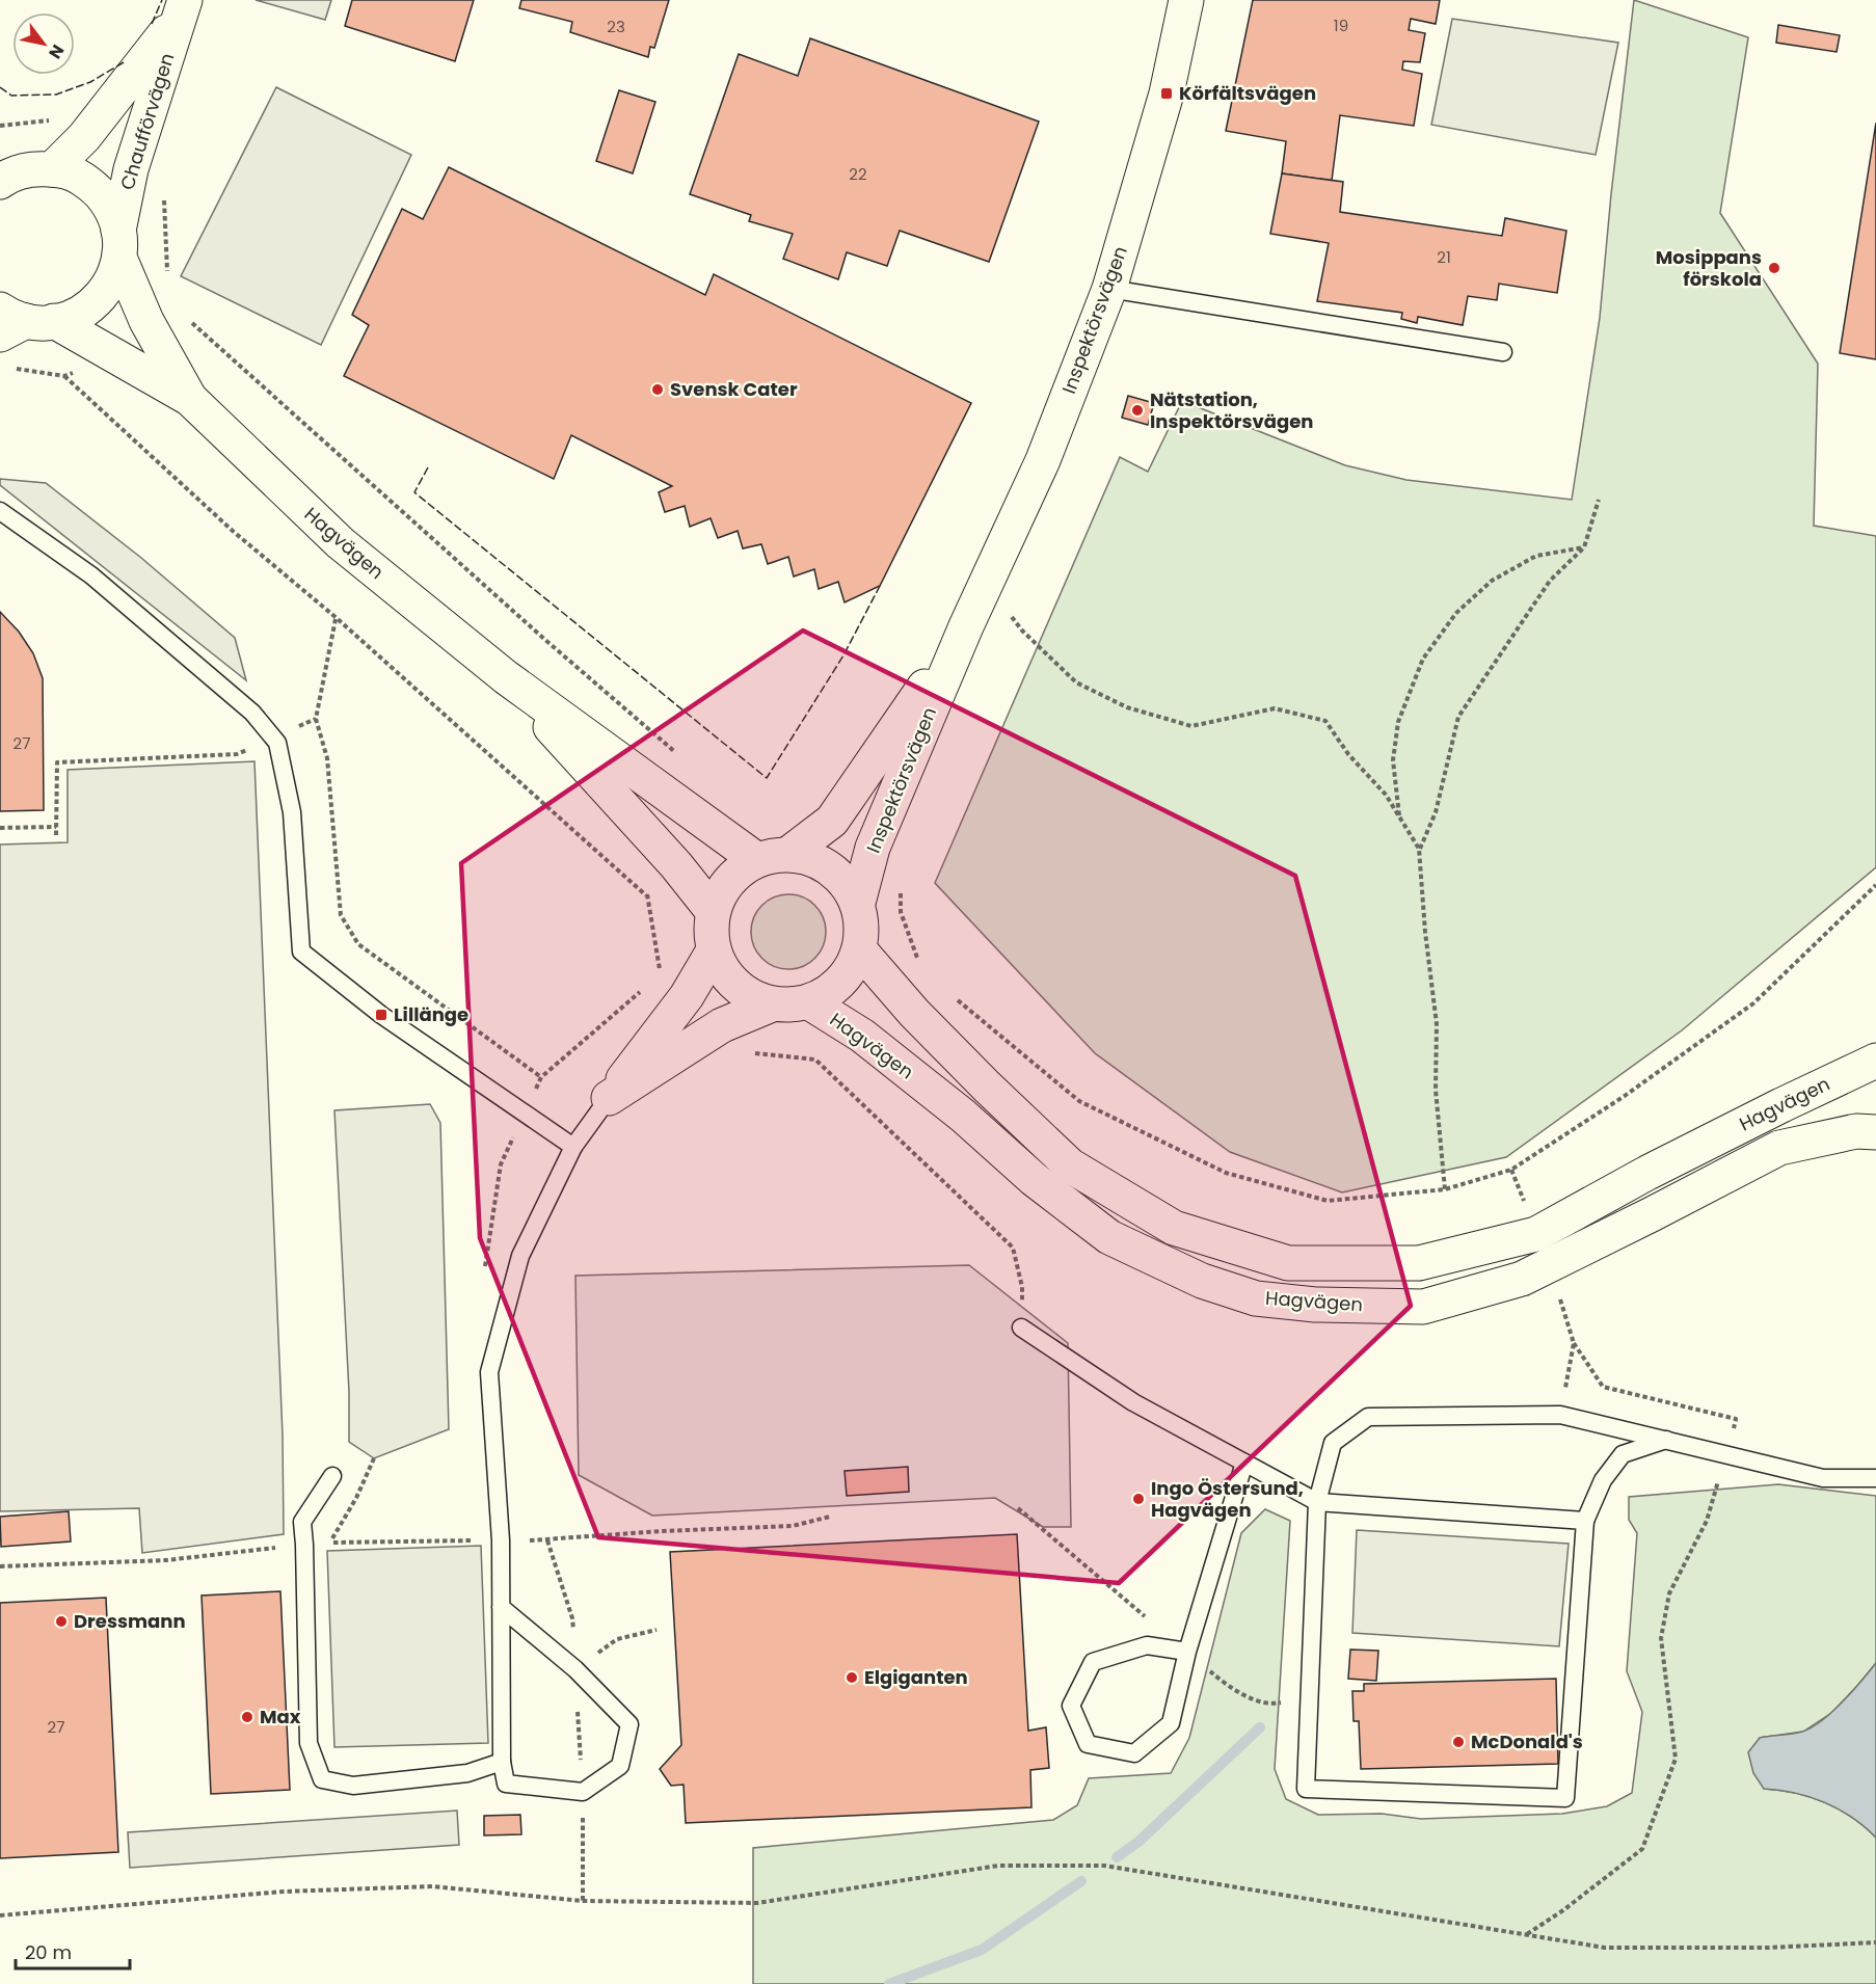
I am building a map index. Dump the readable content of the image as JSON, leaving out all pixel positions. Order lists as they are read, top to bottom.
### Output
{
  "streets": {
    "street": ["Chaufförvägen", "Inspektörsvägen", "Hagvägen"]
  },
  "crossings": [
    ["Chaufförvägen", "Hagvägen"],
    ["Inspektörsvägen", "Hagvägen"]
  ],
  "places": {
    "transit": ["Körfältsvägen", "Lillänge"],
    "other": [
      "Mosippans förskola",
      "Svensk Cater",
      "Nätstation, Inspektörsvägen",
      "Ingo Östersund, Hagvägen",
      "Dressmann",
      "Elgiganten",
      "Max",
      "McDonald's"
    ]
  },
  "house_numbers": [
    "19",
    "23",
    "22",
    "21",
    "27",
    "27"
  ],
  "scale_bar": "20 m",
  "north": "bottom right"
}
